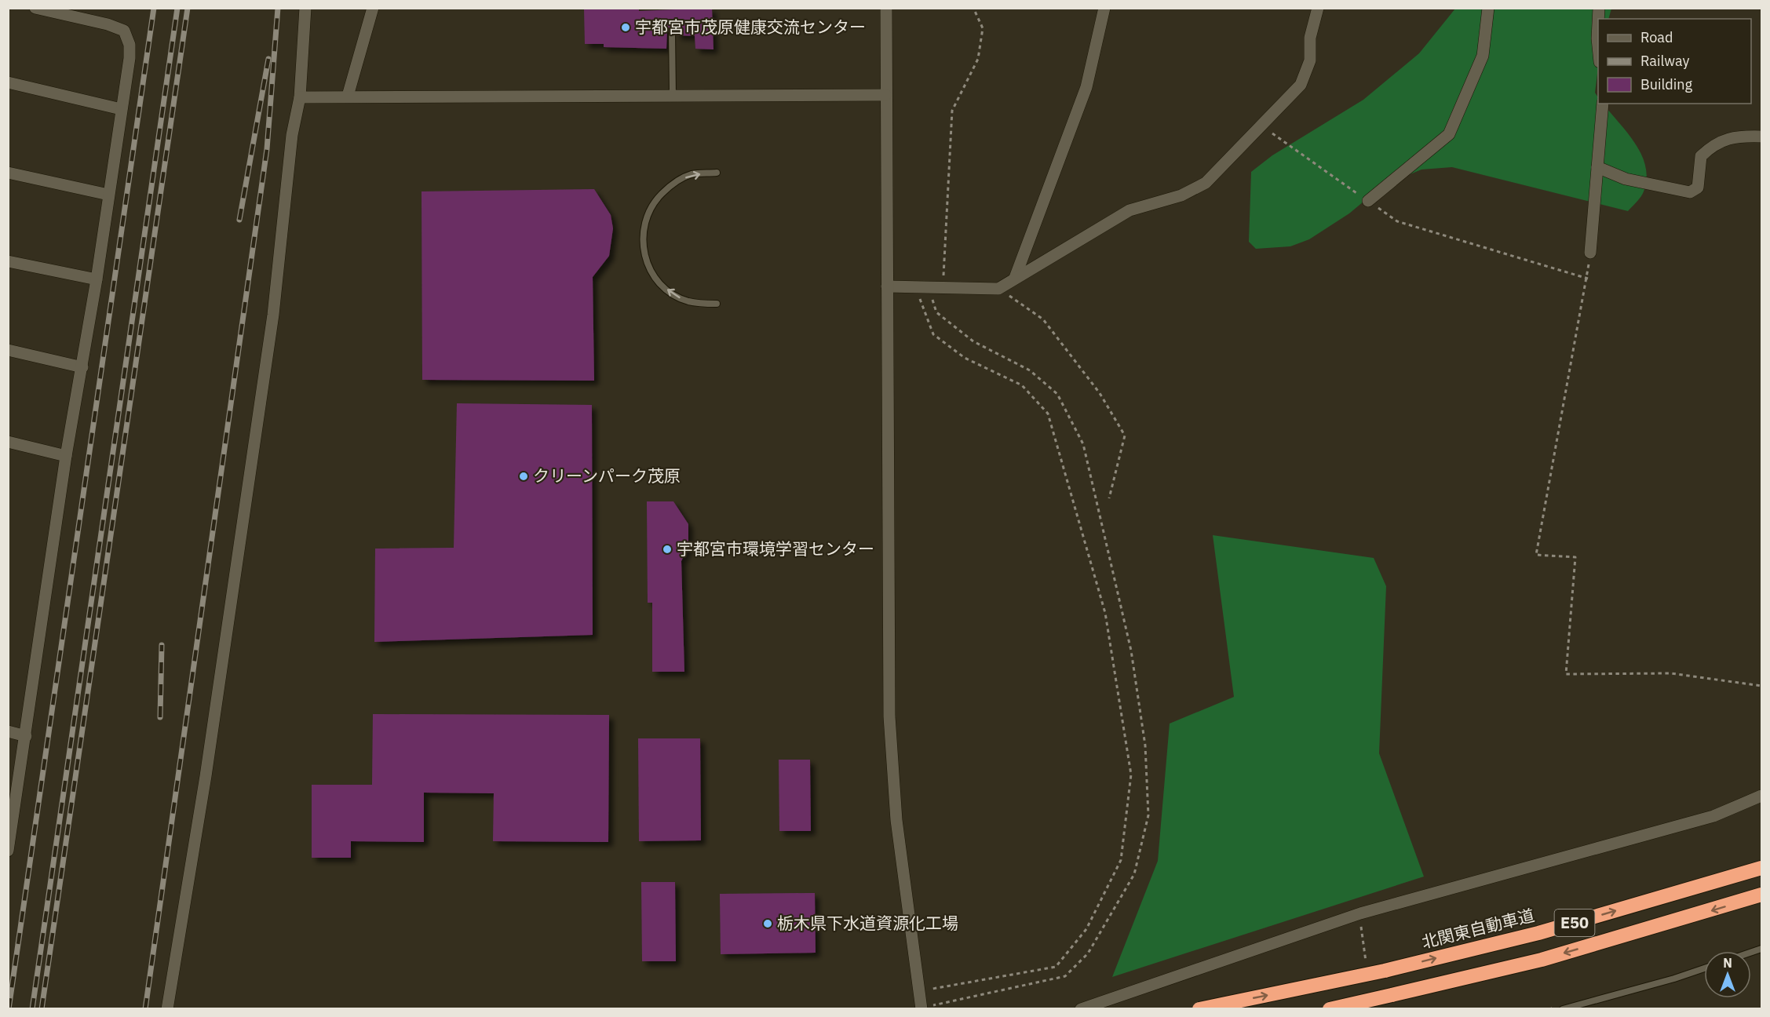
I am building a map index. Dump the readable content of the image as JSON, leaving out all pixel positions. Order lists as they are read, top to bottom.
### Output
{
  "streets": {
    "highway": ["E50", "北関東自動車道"]
  },
  "places": [
    "宇都宮市茂原健康交流センター",
    "クリーンパーク茂原",
    "宇都宮市環境学習センター",
    "栃木県下水道資源化工場"
  ],
  "legend": ["Road", "Railway", "Building"],
  "north": "top"
}
